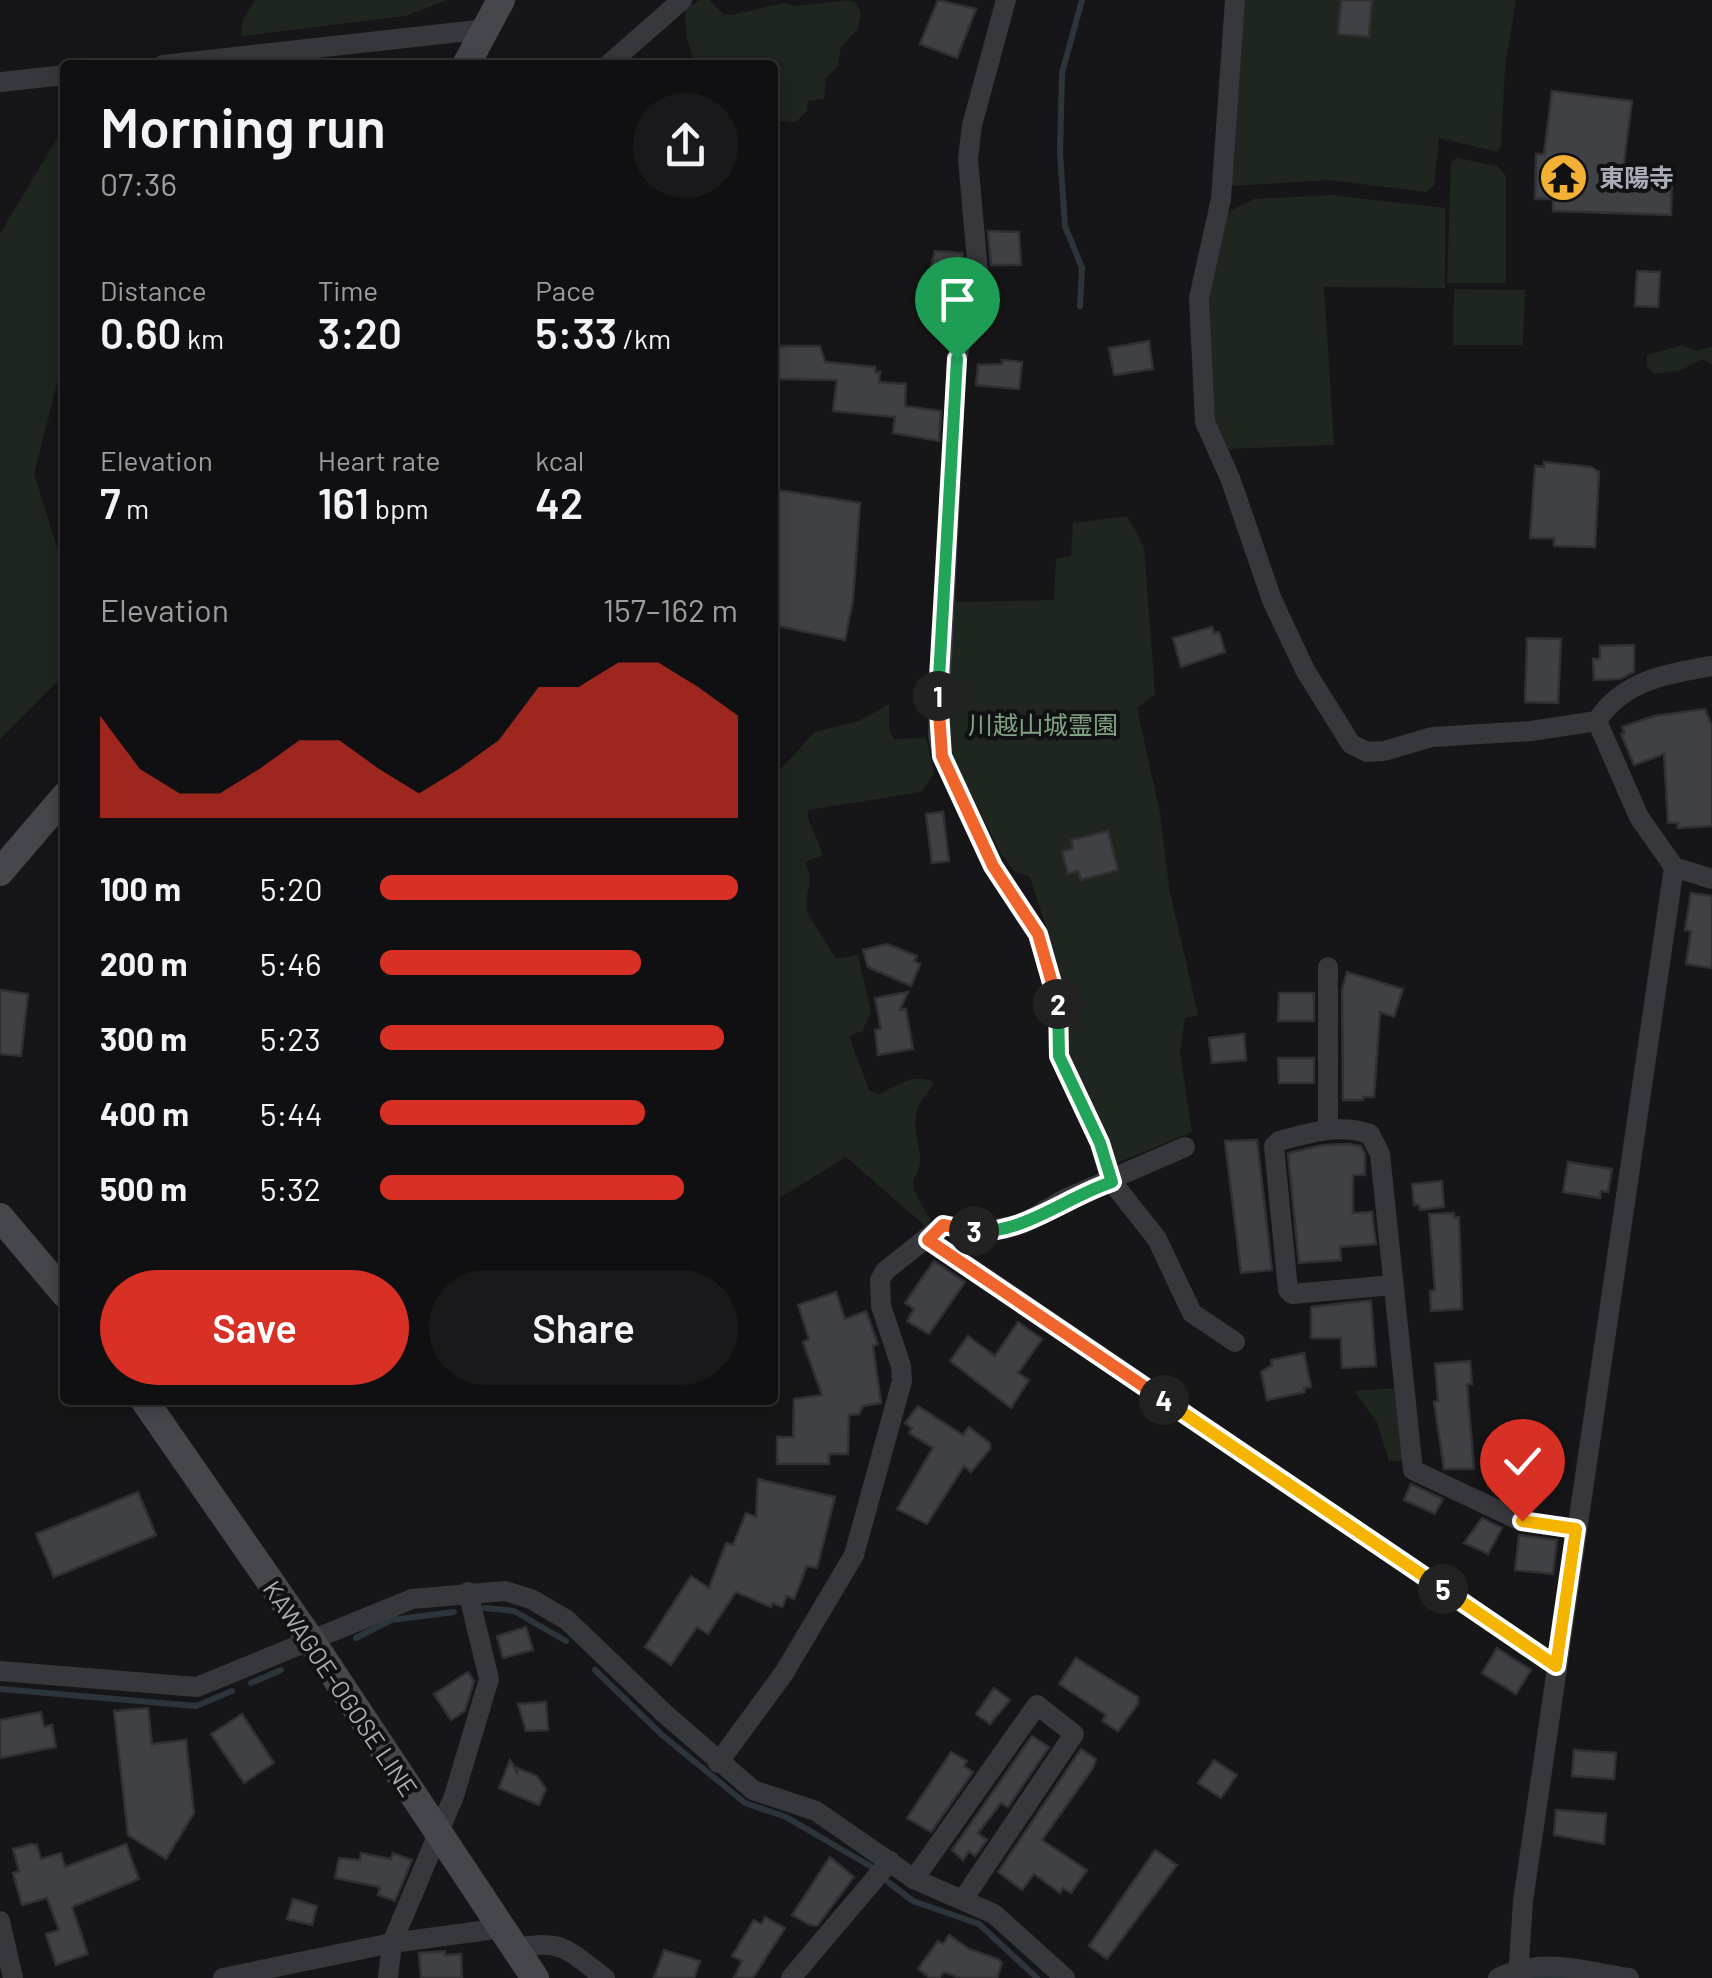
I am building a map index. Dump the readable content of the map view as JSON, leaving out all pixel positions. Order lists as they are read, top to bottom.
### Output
{
  "streets": {
    "main road": ["KAWAGOE-OGOSE LINE"]
  },
  "parks": ["川越山城霊園"],
  "places": {
    "temple": ["東陽寺"]
  },
  "page": {
    "heading": ["Morning run", "07:36"],
    "stats": [
      ["Distance", "0.60 km"],
      ["Time", "3:20"],
      ["Pace", "5:33 /km"],
      ["Elevation", "7 m"],
      ["Heart rate", "161 bpm"],
      ["kcal", "42"]
    ],
    "chart": ["Elevation", "157–162 m"],
    "pins": [
      "1",
      "2",
      "3",
      "4",
      "5"
    ],
    "list": [
      {
        "name": "100 m",
        "note": "5:20"
      },
      {
        "name": "200 m",
        "note": "5:46"
      },
      {
        "name": "300 m",
        "note": "5:23"
      },
      {
        "name": "400 m",
        "note": "5:44"
      },
      {
        "name": "500 m",
        "note": "5:32"
      }
    ],
    "buttons": ["Save", "Share"]
  }
}
